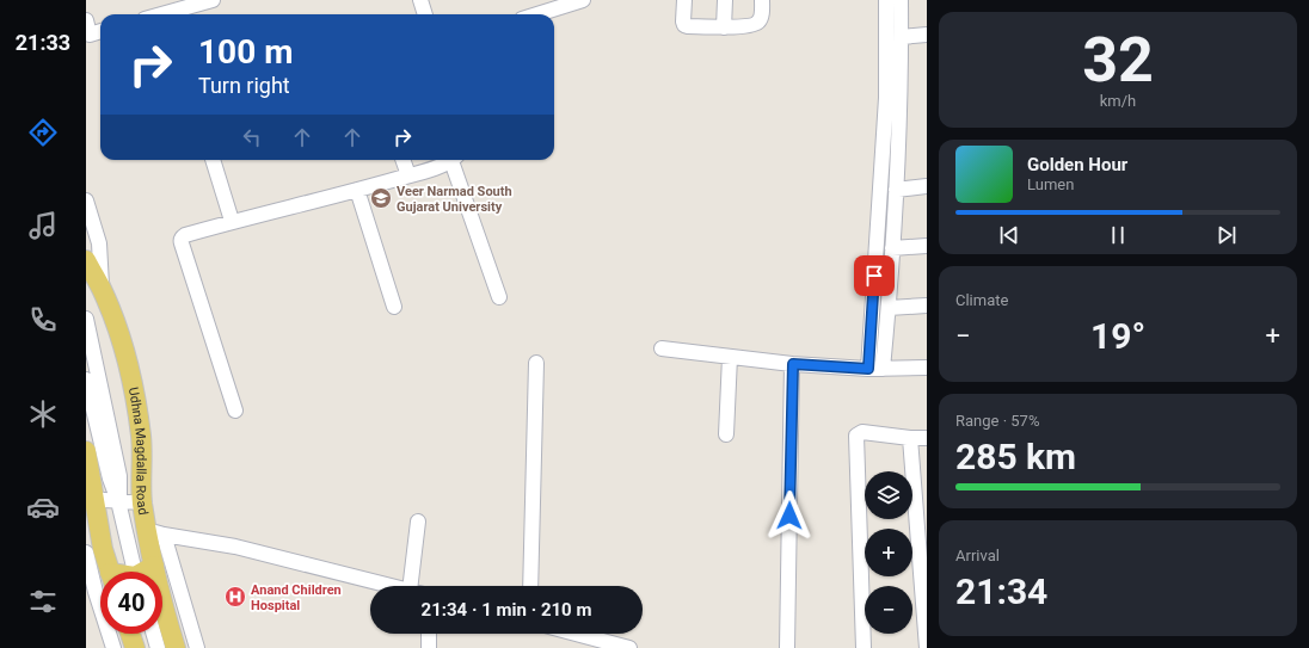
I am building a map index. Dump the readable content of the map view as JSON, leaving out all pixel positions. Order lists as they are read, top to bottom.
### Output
{
  "streets": {
    "main road": ["Udhna Magdalla Road"]
  },
  "places": {
    "school or university": ["Veer Narmad South Gujarat University"],
    "hospital": ["Anand Children Hospital"]
  },
  "page": {
    "tabs": "21:33",
    "tile": [
      ["32", "km/h"],
      "Climate",
      ["Range · 57%", "285 km"],
      ["Arrival", "21:34"]
    ],
    "turn": ["100 m", "Turn right"],
    "song": ["Golden Hour", "Lumen"],
    "heat": ["−", "19°", "+"],
    "map_buttons": ["+", "−"],
    "limit": "40",
    "trip": "21:34 · 1 min · 210 m"
  }
}
